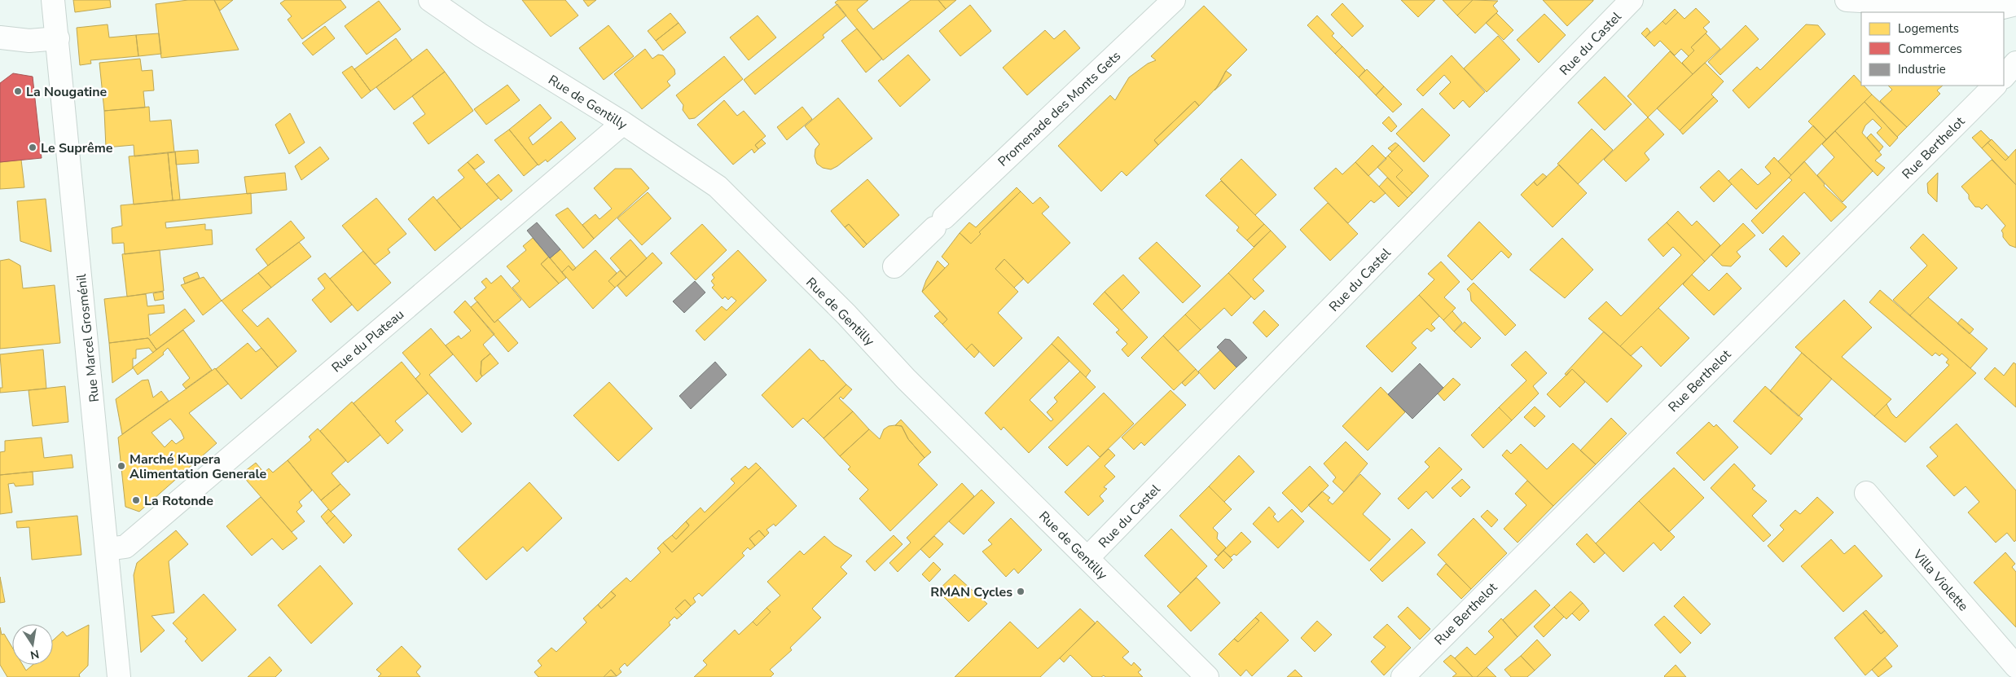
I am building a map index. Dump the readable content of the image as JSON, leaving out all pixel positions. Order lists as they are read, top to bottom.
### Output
{
  "streets": {
    "street": [
      "Rue du Castel",
      "Rue de Gentilly",
      "Promenade des Monts Gets",
      "Rue Berthelot",
      "Rue Marcel Grosménil",
      "Rue du Plateau",
      "Villa Violette"
    ]
  },
  "crossings": [
    ["Rue du Castel", "Rue de Gentilly"],
    ["Rue de Gentilly", "Rue du Plateau"],
    ["Rue Marcel Grosménil", "Rue du Plateau"]
  ],
  "places": [
    "La Nougatine",
    "Le Suprême",
    "Marché Kupera Alimentation Generale",
    "La Rotonde",
    "RMAN Cycles"
  ],
  "legend": ["Logements", "Commerces", "Industrie"],
  "north": "bottom"
}
